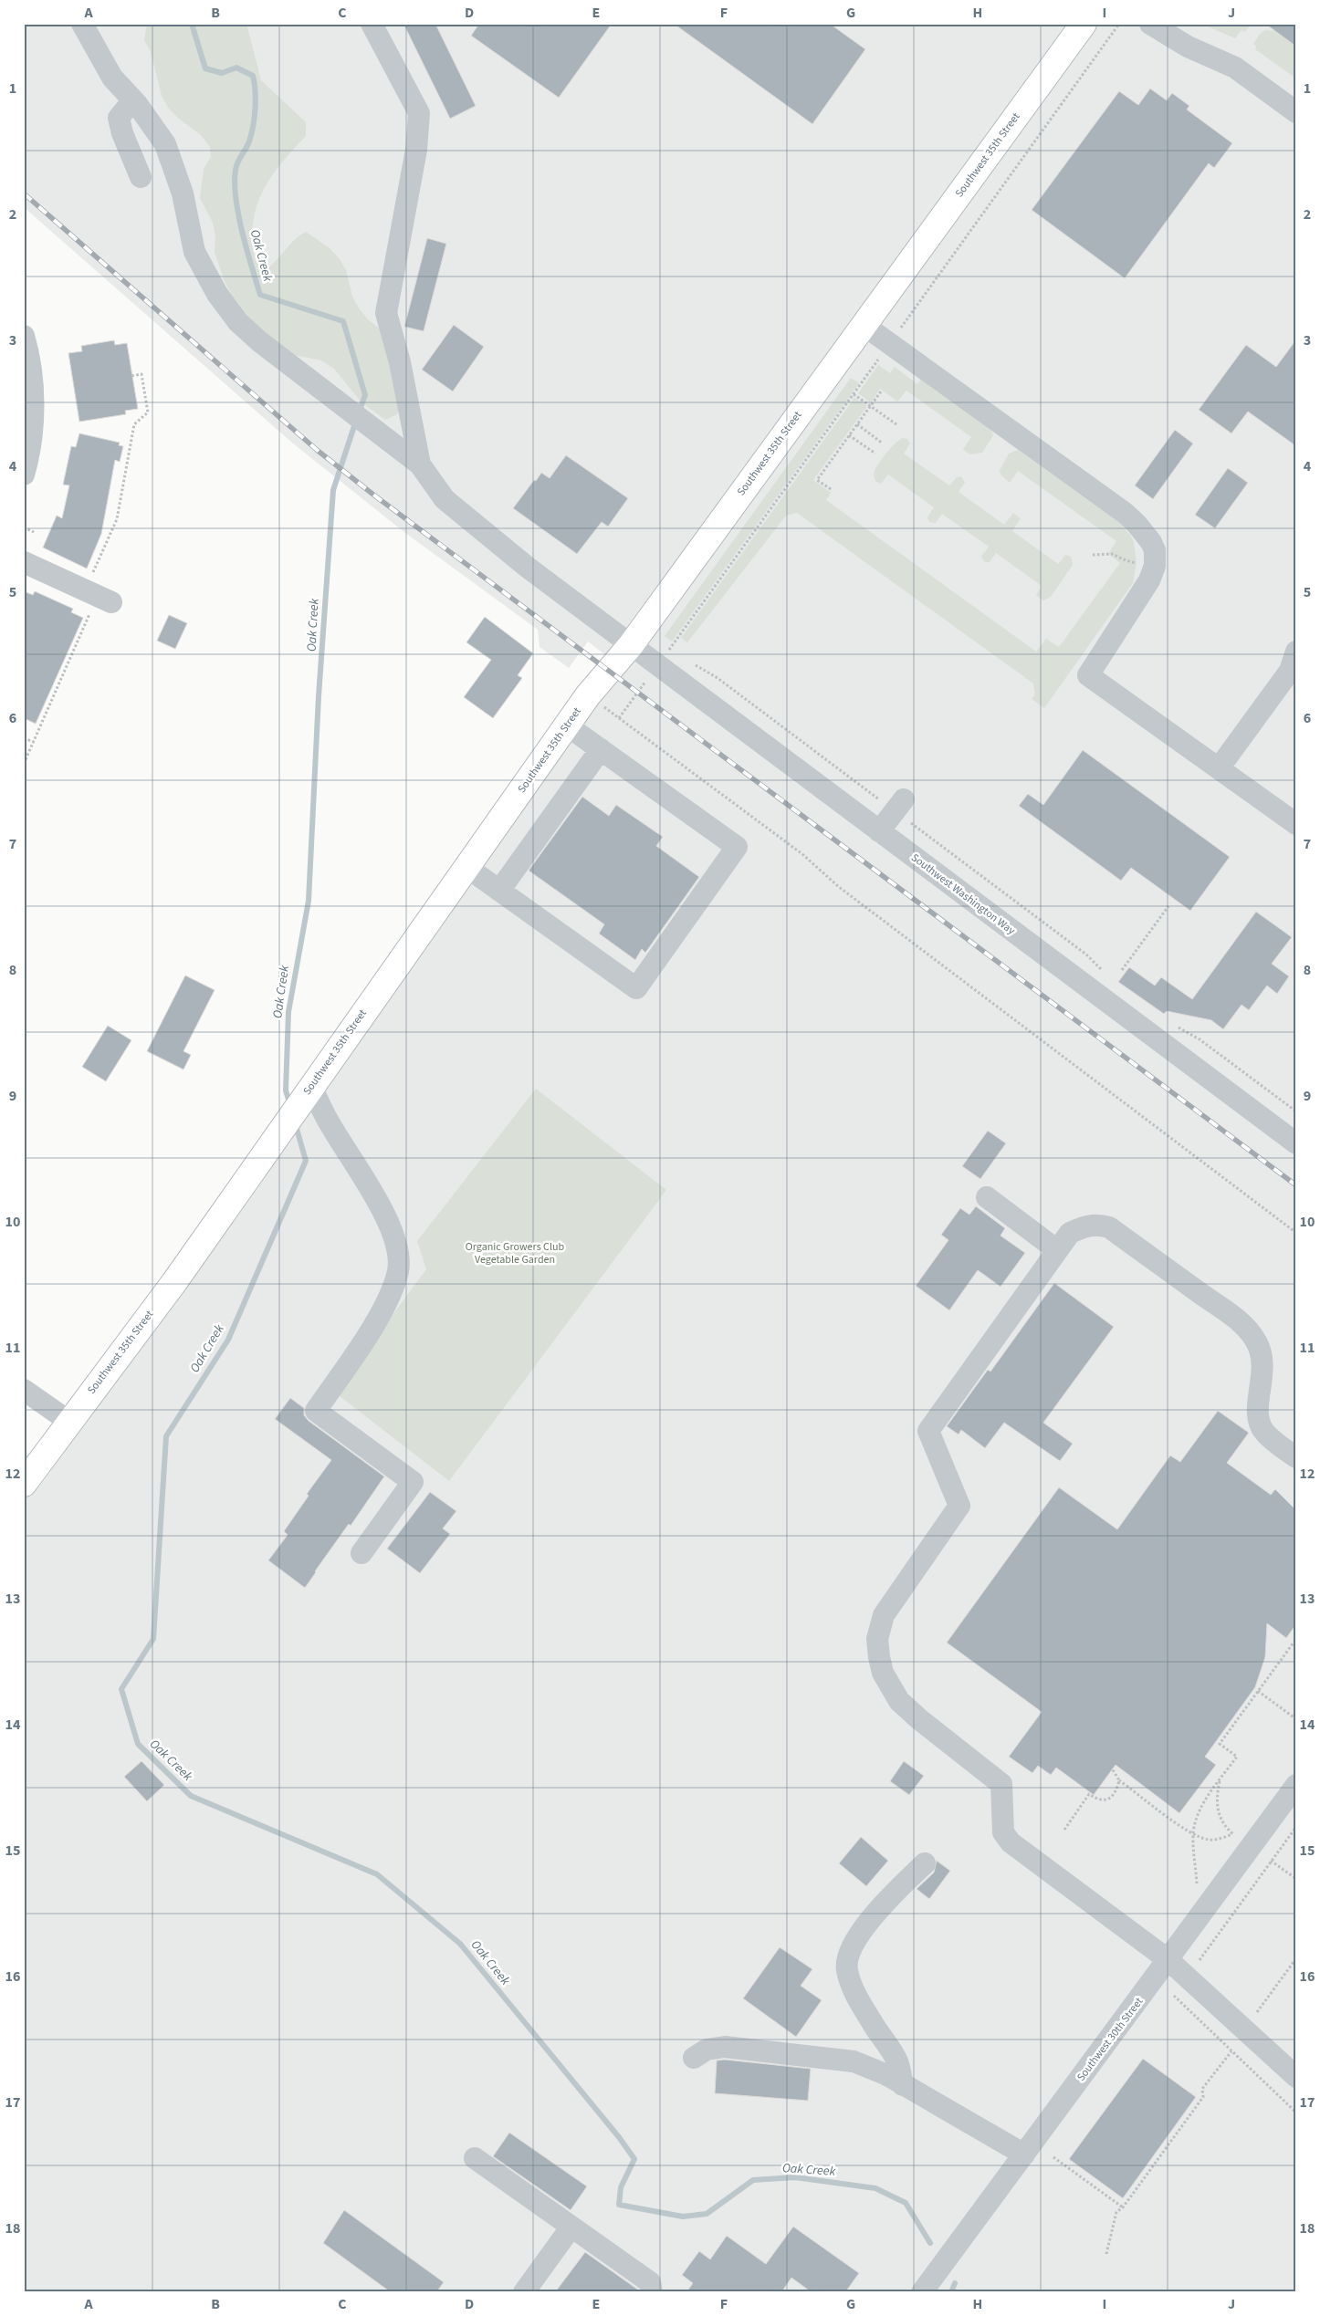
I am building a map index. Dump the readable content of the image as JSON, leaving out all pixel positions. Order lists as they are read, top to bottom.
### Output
{
  "streets": {
    "main road": ["Southwest 35th Street"],
    "street": ["Southwest Washington Way", "Southwest 30th Street"]
  },
  "crossings": [
    ["Southwest 35th Street", "Southwest Washington Way"]
  ],
  "water": ["Oak Creek"],
  "parks": ["Organic Growers Club Vegetable Garden"],
  "grid": {
    "columns": [
      "A",
      "B",
      "C",
      "D",
      "E",
      "F",
      "G",
      "H",
      "I",
      "J"
    ],
    "rows": [
      "1",
      "2",
      "3",
      "4",
      "5",
      "6",
      "7",
      "8",
      "9",
      "10",
      "11",
      "12",
      "13",
      "14",
      "15",
      "16",
      "17",
      "18"
    ]
  }
}
